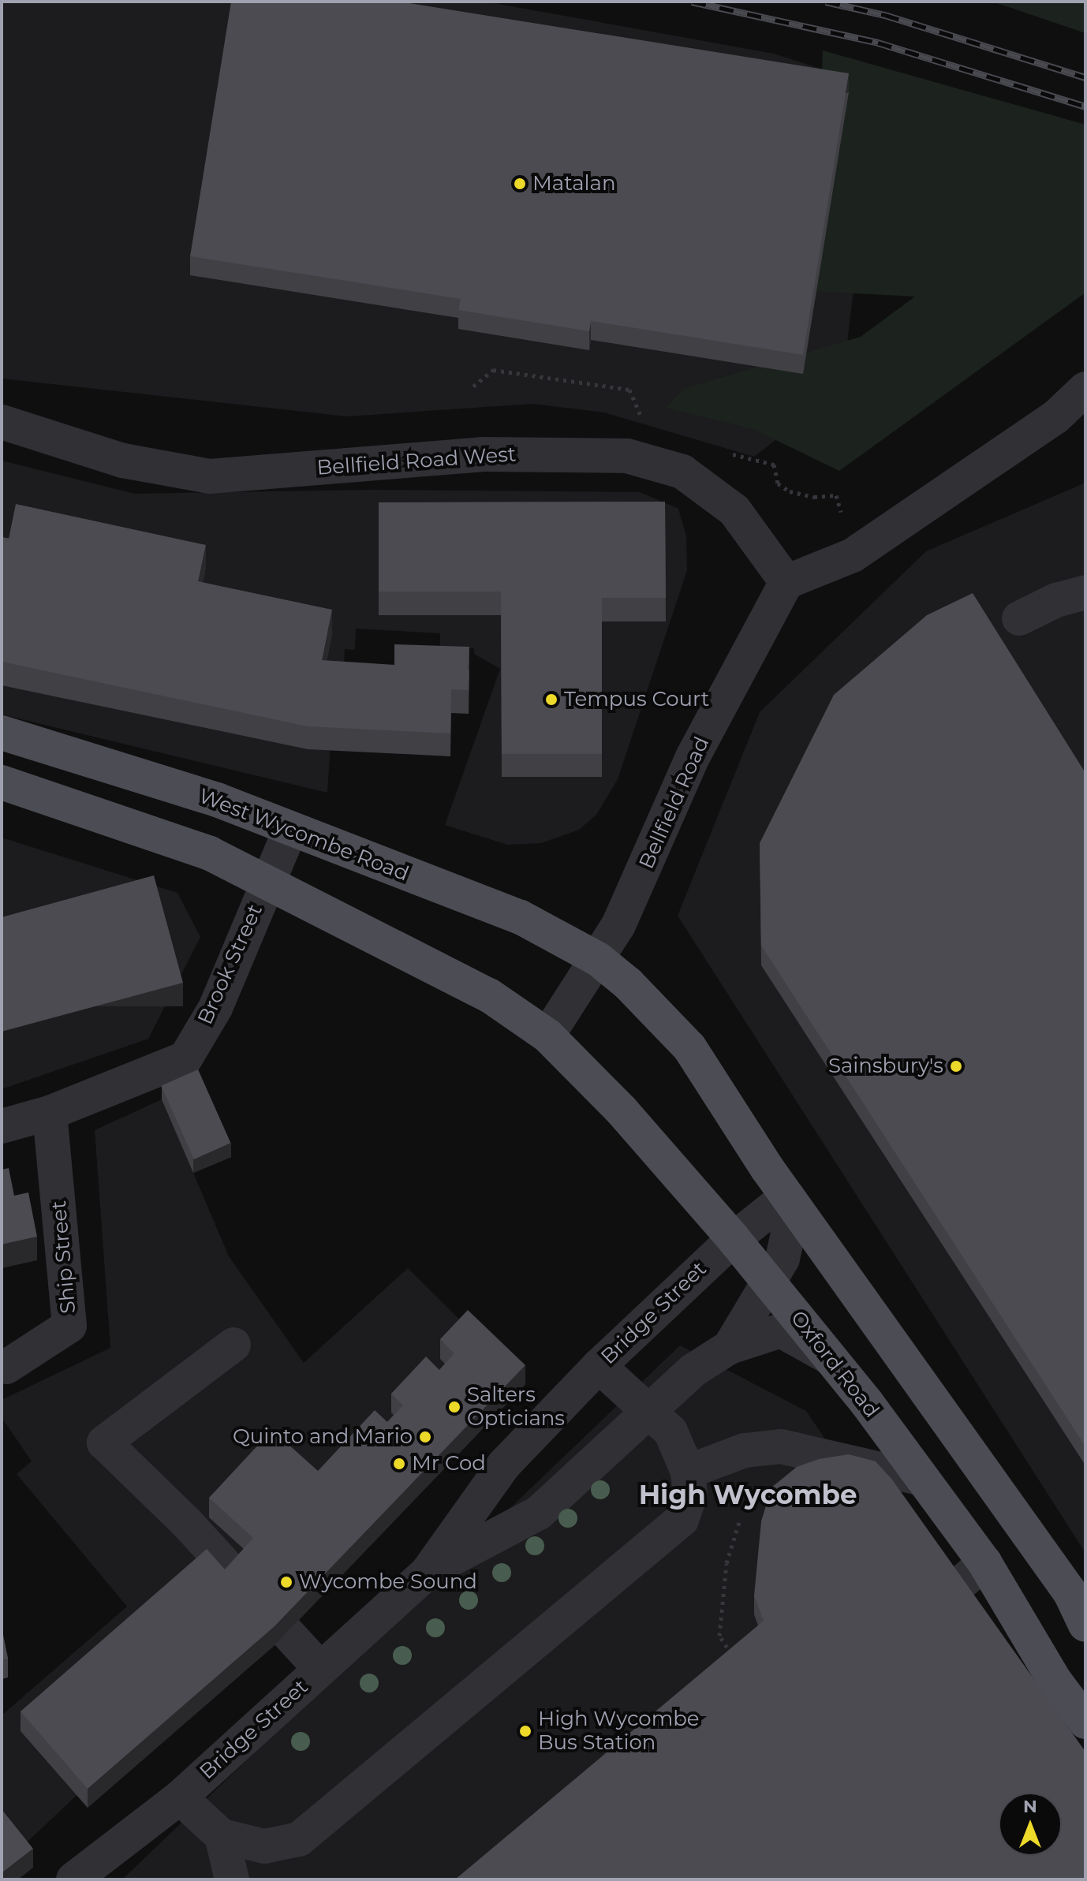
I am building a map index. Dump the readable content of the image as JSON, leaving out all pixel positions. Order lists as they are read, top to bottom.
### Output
{
  "streets": {
    "main road": ["West Wycombe Road", "Oxford Road"],
    "street": [
      "Bellfield Road West",
      "Bellfield Road",
      "Brook Street",
      "Ship Street",
      "Bridge Street"
    ]
  },
  "crossings": [
    ["Bellfield Road West", "Bellfield Road"],
    ["Bellfield Road", "West Wycombe Road"],
    ["Bellfield Road", "Oxford Road"],
    ["West Wycombe Road", "Brook Street"],
    ["Brook Street", "Ship Street"],
    ["Bridge Street", "Oxford Road"]
  ],
  "districts": ["High Wycombe"],
  "places": [
    "Matalan",
    "Tempus Court",
    "Sainsbury's",
    "Salters Opticians",
    "Quinto and Mario",
    "Mr Cod",
    "Wycombe Sound",
    "High Wycombe Bus Station"
  ],
  "north": "top"
}
